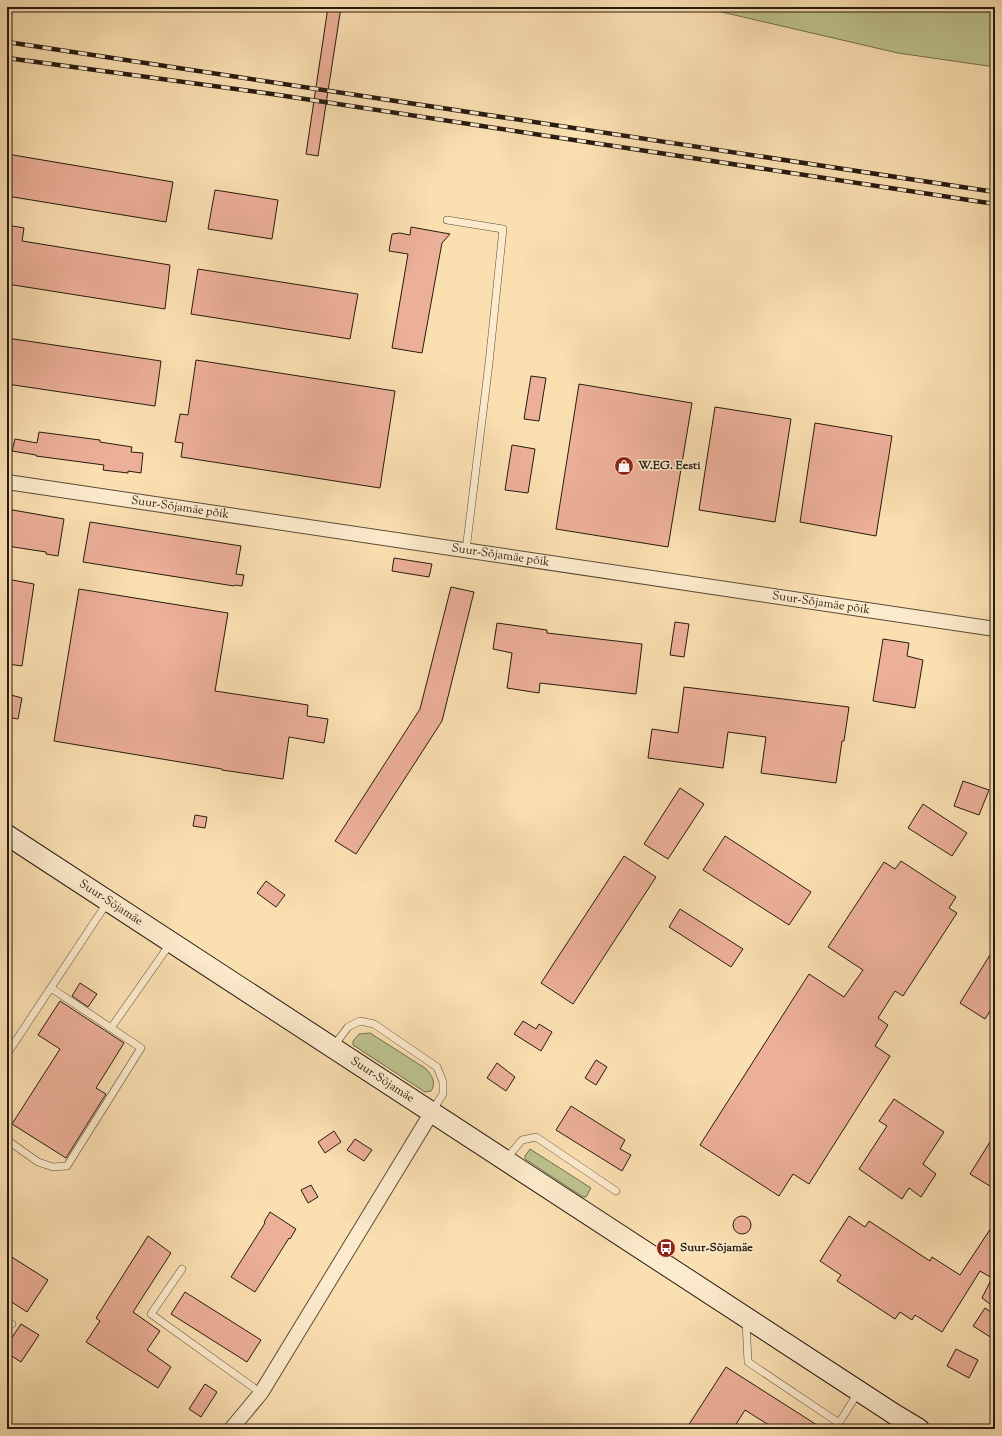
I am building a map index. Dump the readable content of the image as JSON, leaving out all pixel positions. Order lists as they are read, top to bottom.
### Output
{
  "streets": {
    "main road": ["Suur-Sõjamäe"],
    "street": ["Suur-Sõjamäe põik"]
  },
  "places": {
    "shop": ["W.EG. Eesti"],
    "bus stop": ["Suur-Sõjamäe"]
  }
}
